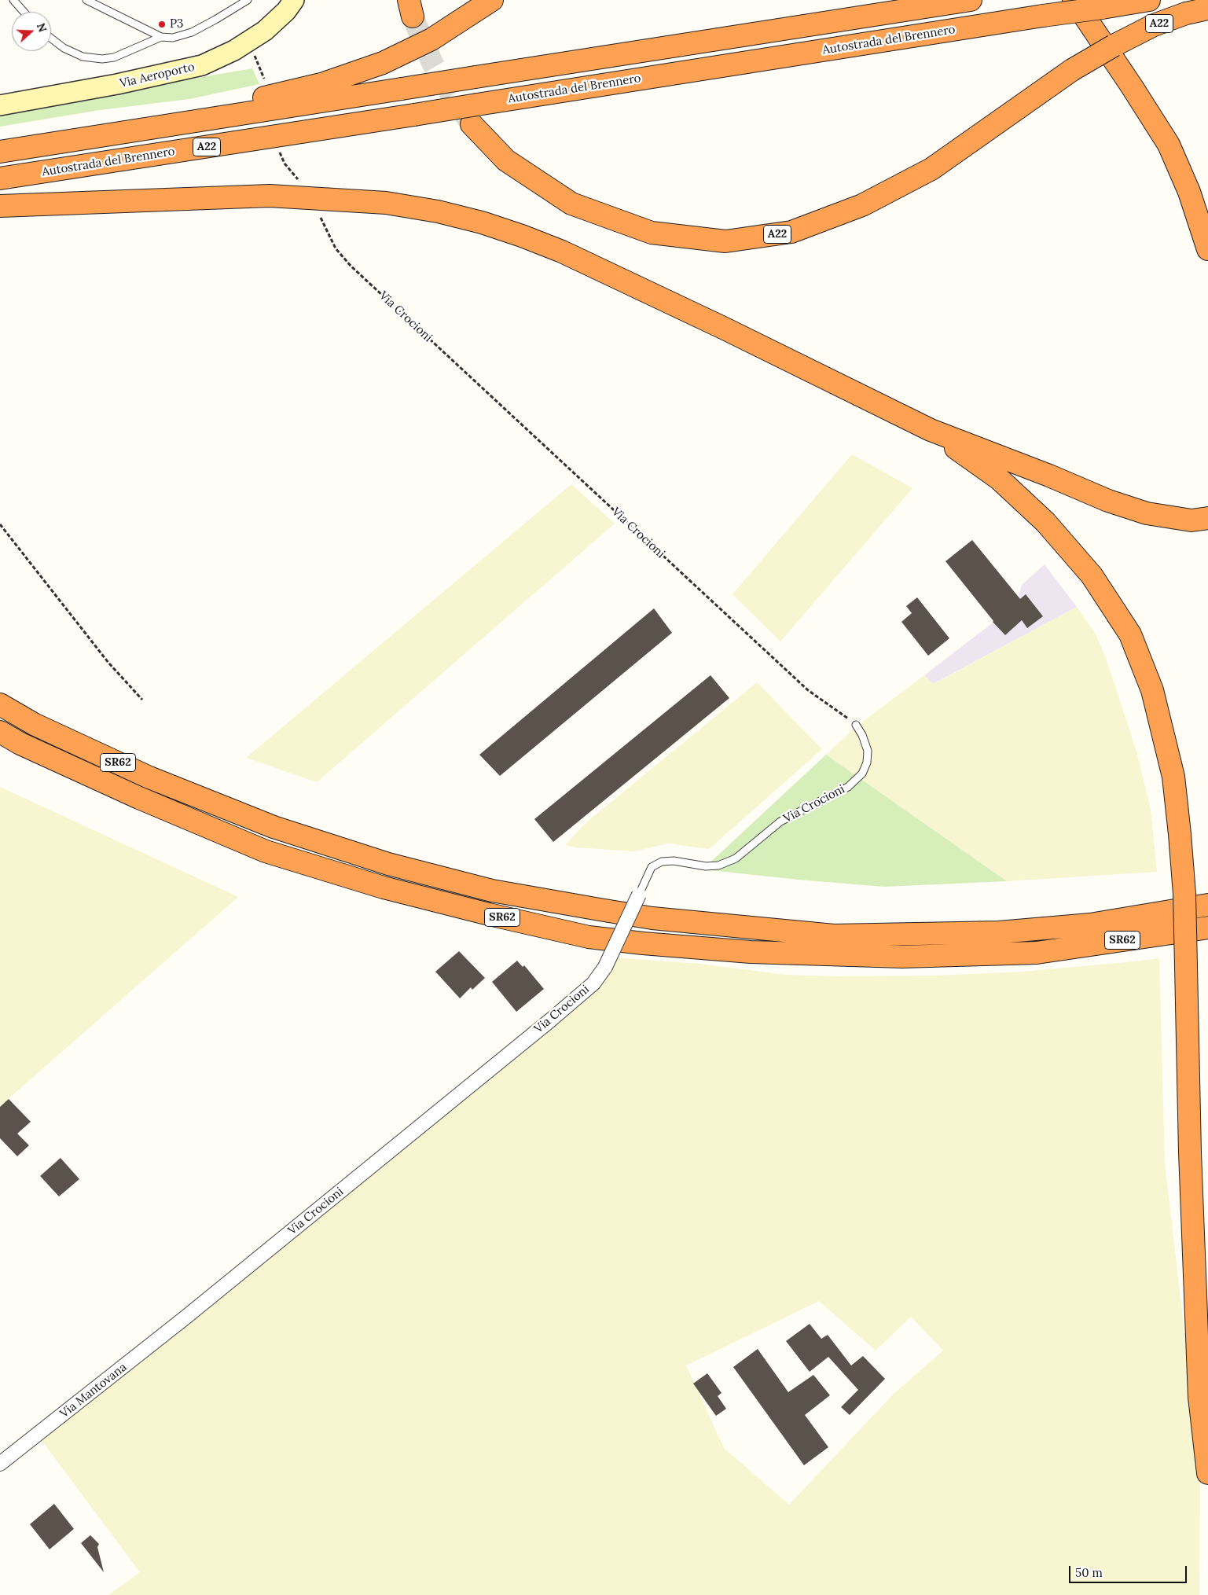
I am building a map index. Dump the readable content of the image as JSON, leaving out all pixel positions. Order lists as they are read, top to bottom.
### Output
{
  "streets": {
    "highway": ["A22", "Autostrada del Brennero", "SR62"],
    "street": ["Via Aeroporto", "Via Crocioni", "Via Mantovana"]
  },
  "crossings": [
    ["A22", "Autostrada del Brennero"],
    ["Via Crocioni", "Via Mantovana"]
  ],
  "places": ["P3"],
  "scale_bar": "50 m",
  "north": "right"
}
